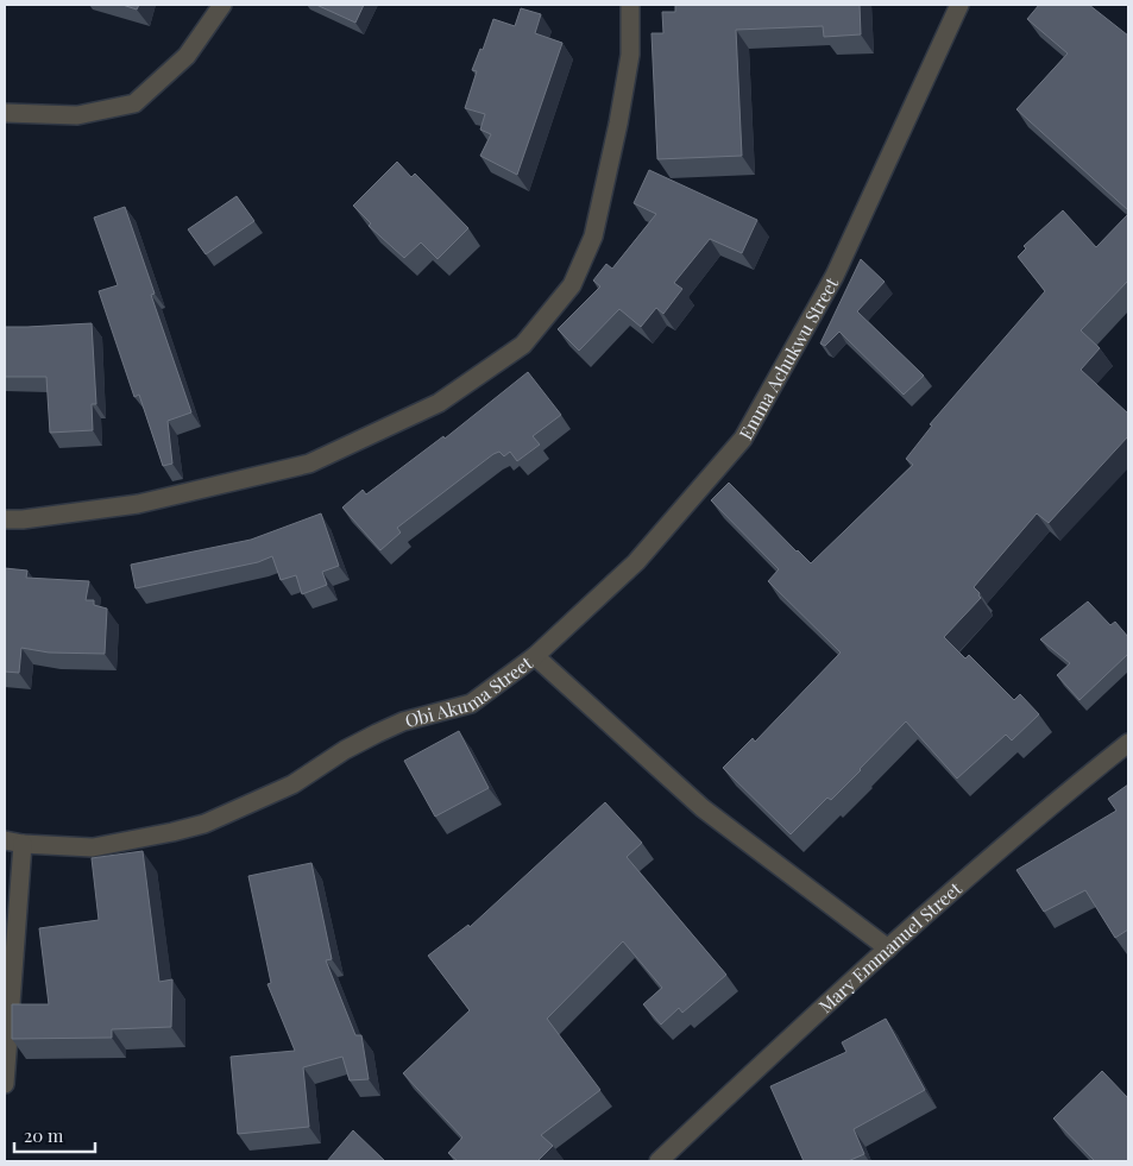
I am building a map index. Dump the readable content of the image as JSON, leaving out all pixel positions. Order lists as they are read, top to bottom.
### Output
{
  "streets": {
    "street": ["Emma Achukwu Street", "Obi Akuma Street", "Mary Emmanuel Street"]
  },
  "crossings": [
    ["Emma Achukwu Street", "Obi Akuma Street"],
    ["Obi Akuma Street", "Mary Emmanuel Street"]
  ],
  "scale_bar": "20 m"
}
